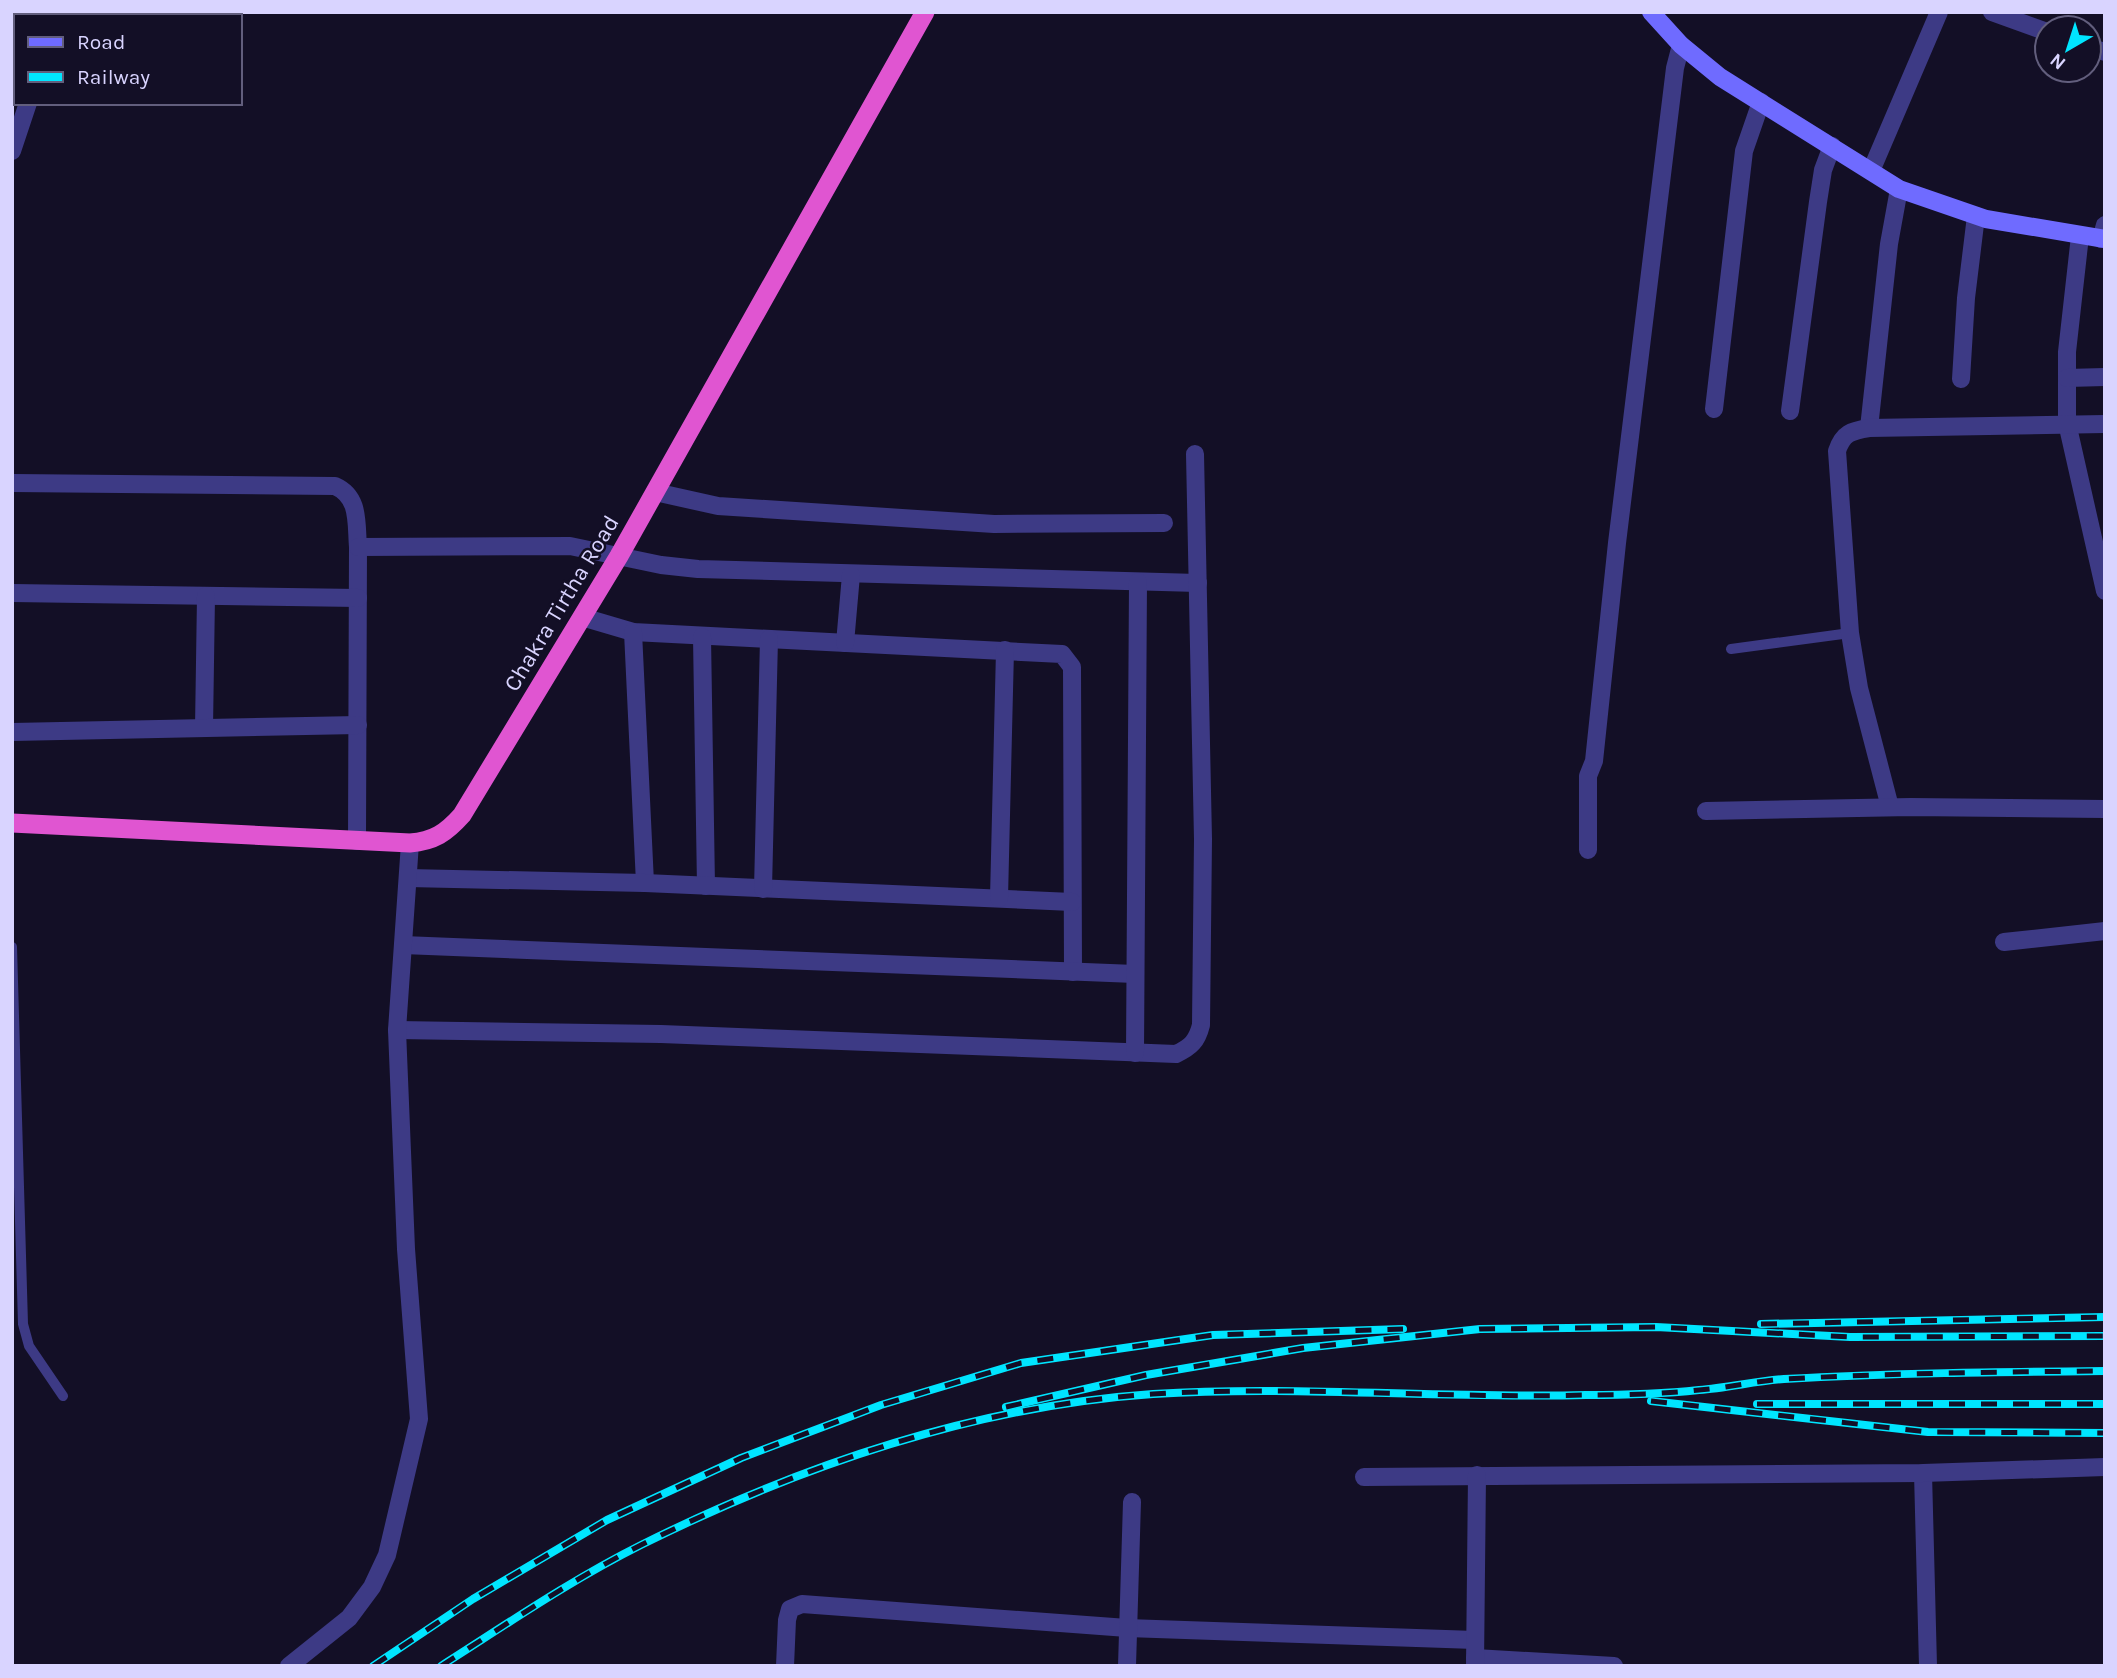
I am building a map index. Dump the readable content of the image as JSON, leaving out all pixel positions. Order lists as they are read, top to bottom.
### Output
{
  "streets": {
    "highway": ["Chakra Tirtha Road"]
  },
  "legend": ["Road", "Railway"],
  "north": "bottom left"
}
